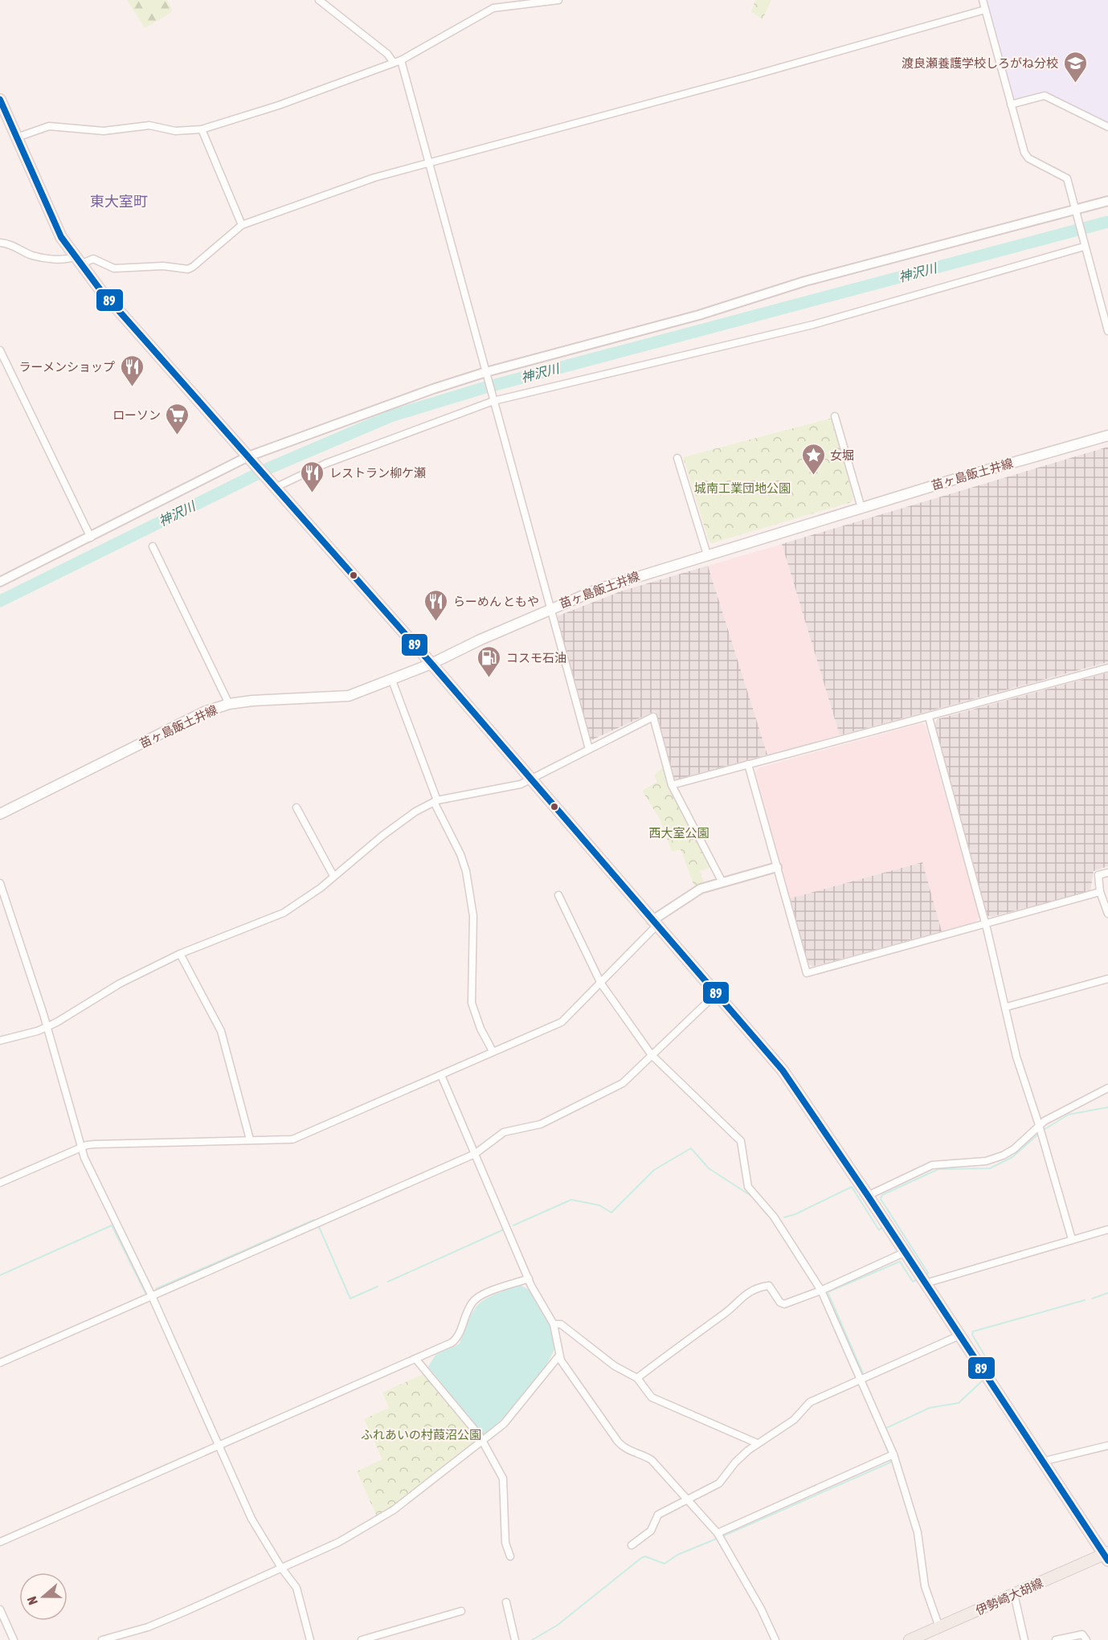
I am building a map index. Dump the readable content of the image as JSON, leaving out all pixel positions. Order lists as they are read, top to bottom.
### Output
{
  "streets": {
    "main road": ["苗ヶ島飯土井線", "伊勢崎大胡線"]
  },
  "districts": ["東大室町"],
  "water": ["神沢川"],
  "parks": ["城南工業団地公園", "西大室公園", "ふれあいの村葭沼公園"],
  "places": {
    "school or university": ["渡良瀬養護学校しろがね分校"],
    "restaurant": ["ラーメンショップ", "レストラン柳ケ瀬", "らーめん ともや"],
    "supermarket": ["ローソン"],
    "place": ["女堀"],
    "fuel station": ["コスモ石油"]
  },
  "lines": ["transit line 89"],
  "north": "left"
}
